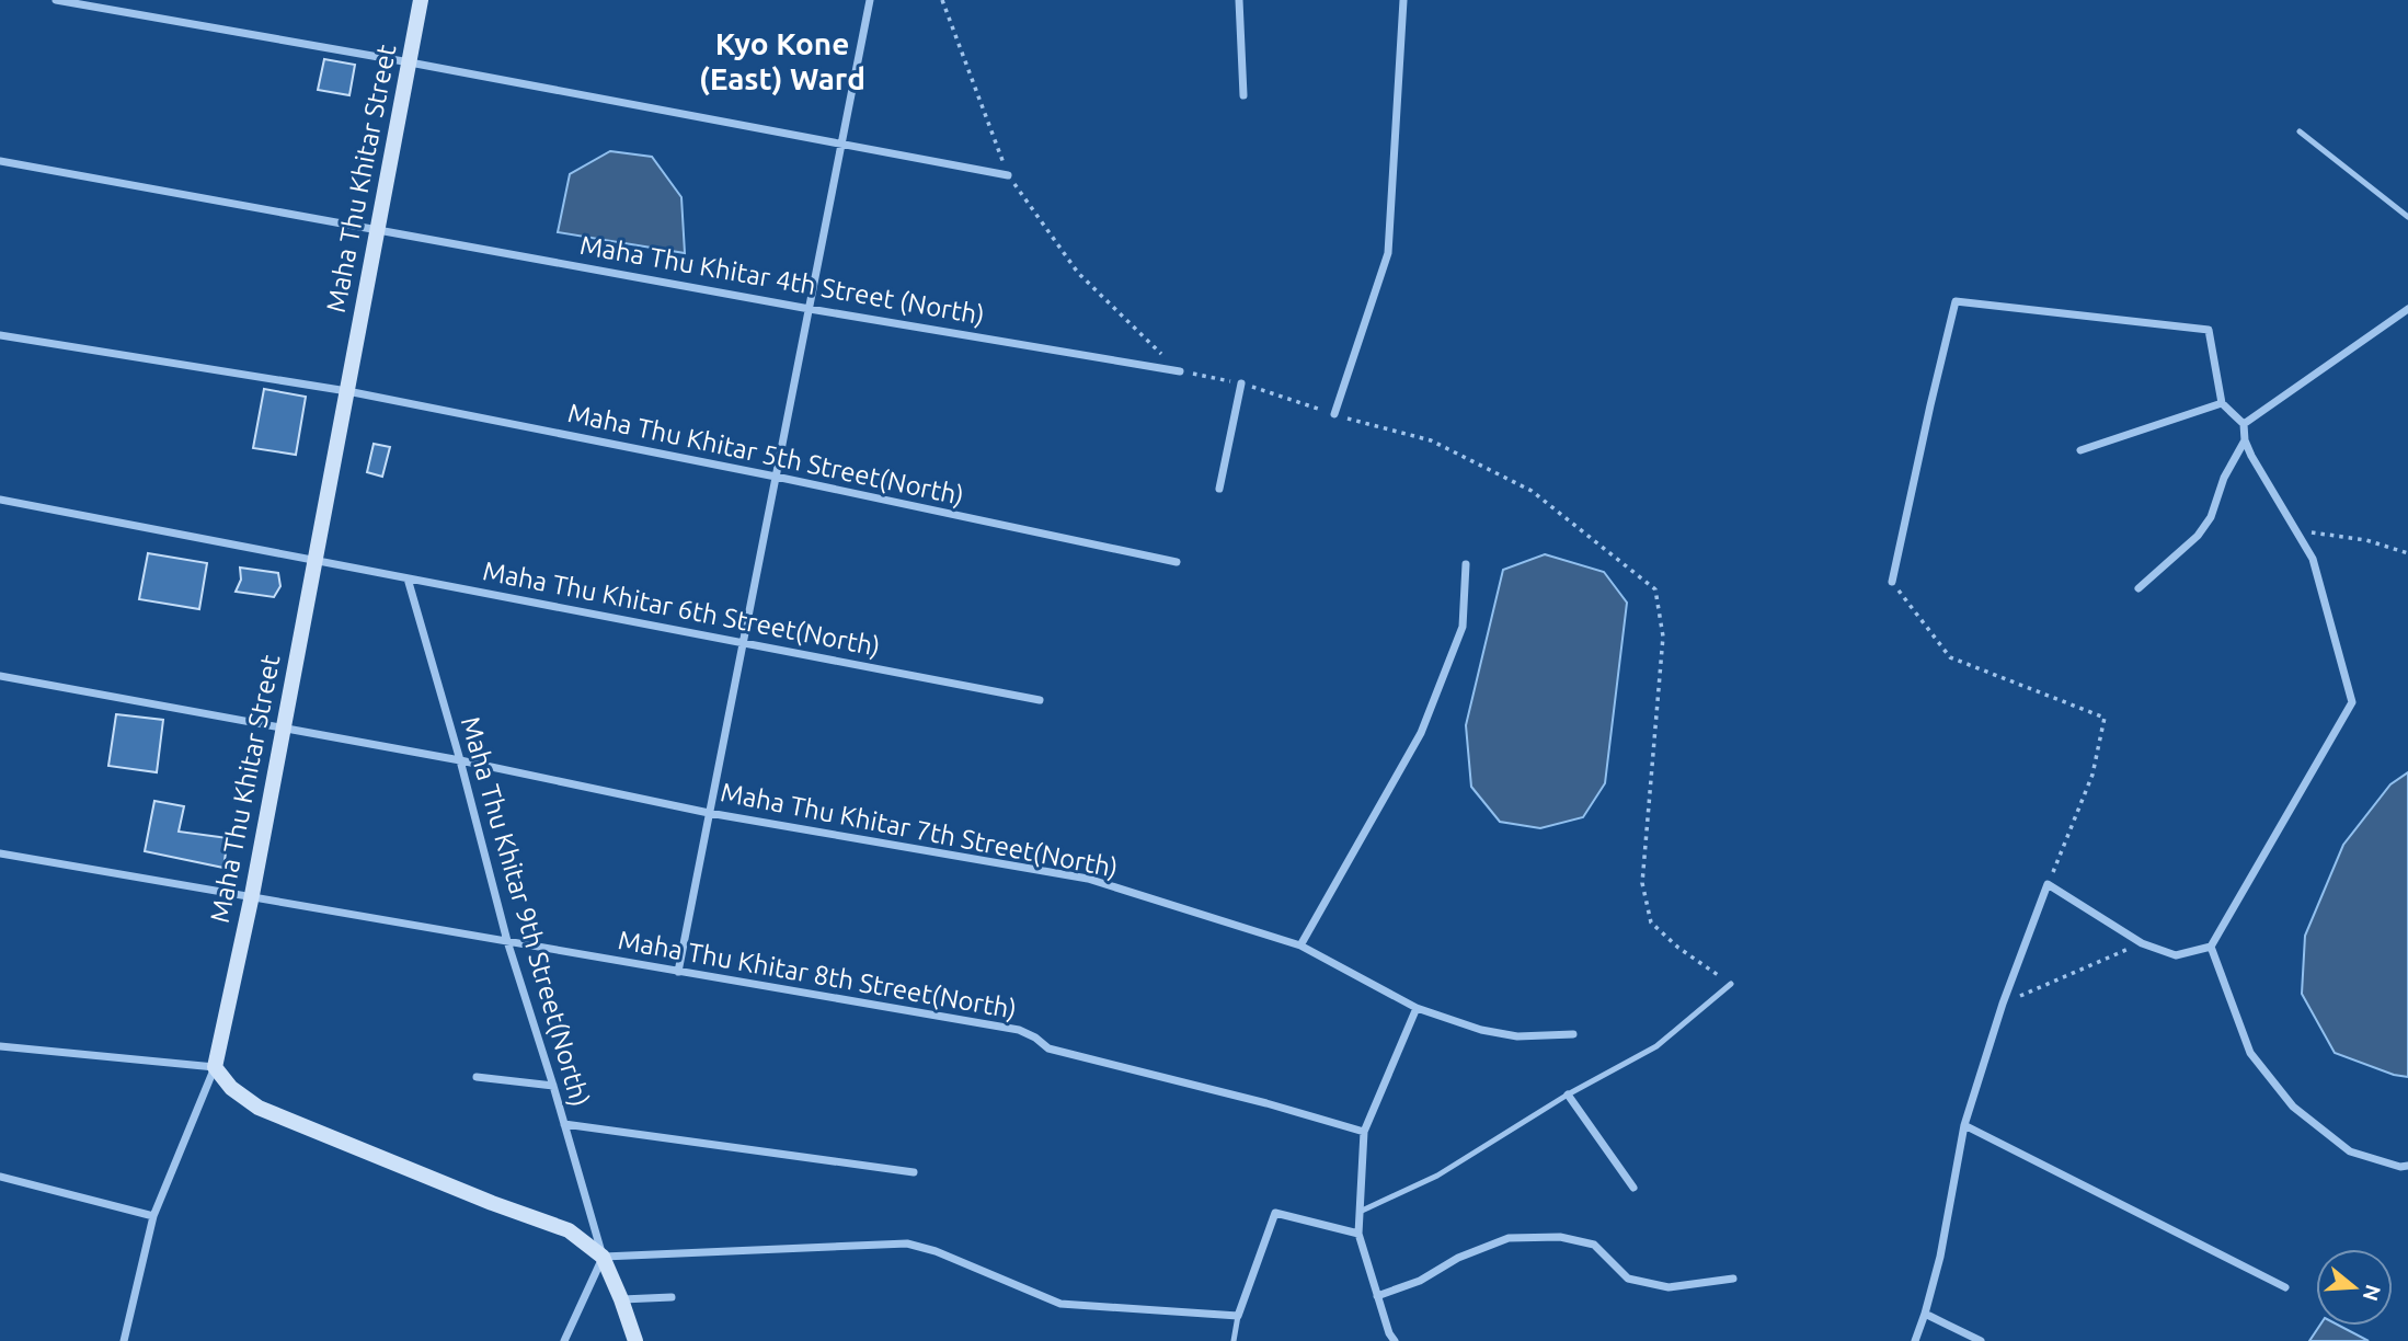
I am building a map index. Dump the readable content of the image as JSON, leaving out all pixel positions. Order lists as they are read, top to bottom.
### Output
{
  "streets": {
    "street": [
      "Maha Thu Khitar Street",
      "Maha Thu Khitar 4th Street (North)",
      "Maha Thu Khitar 5th Street(North)",
      "Maha Thu Khitar 6th Street(North)",
      "Maha Thu Khitar 7th Street(North)",
      "Maha Thu Khitar 9th Street(North)",
      "Maha Thu Khitar 8th Street(North)"
    ]
  },
  "crossings": [
    ["Maha Thu Khitar Street", "Maha Thu Khitar 4th Street (North)"],
    ["Maha Thu Khitar Street", "Maha Thu Khitar 5th Street(North)"],
    ["Maha Thu Khitar Street", "Maha Thu Khitar 6th Street(North)"],
    ["Maha Thu Khitar Street", "Maha Thu Khitar 7th Street(North)"],
    ["Maha Thu Khitar Street", "Maha Thu Khitar 8th Street(North)"],
    ["Maha Thu Khitar 6th Street(North)", "Maha Thu Khitar 9th Street(North)"],
    ["Maha Thu Khitar 7th Street(North)", "Maha Thu Khitar 9th Street(North)"],
    ["Maha Thu Khitar 9th Street(North)", "Maha Thu Khitar 8th Street(North)"]
  ],
  "districts": ["Kyo Kone (East) Ward"],
  "north": "right"
}
